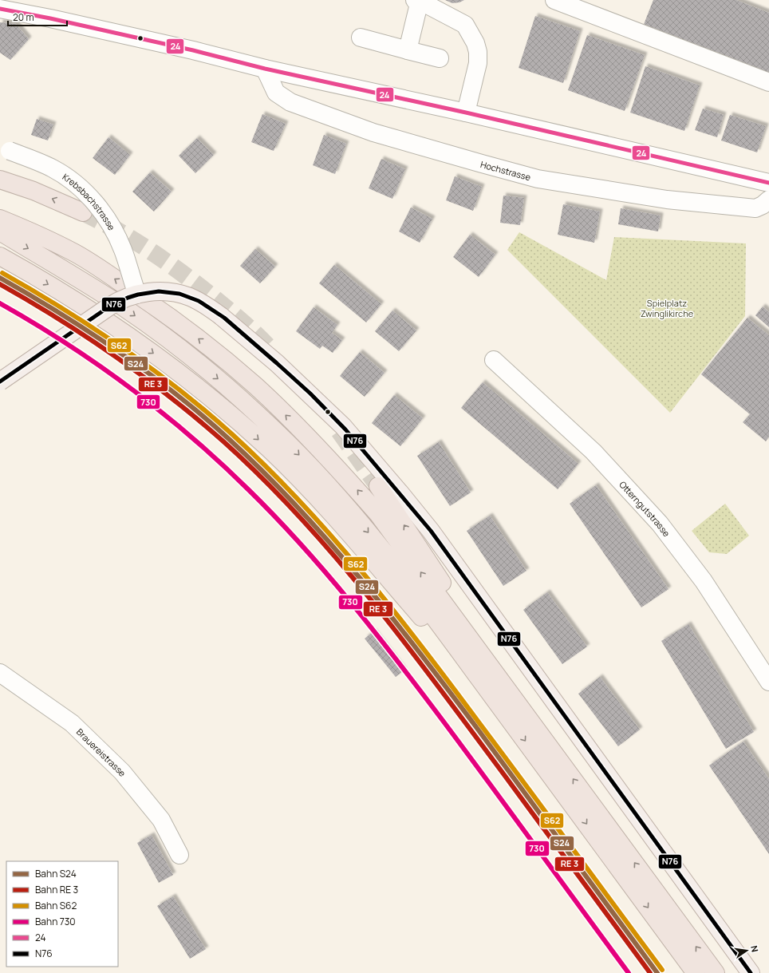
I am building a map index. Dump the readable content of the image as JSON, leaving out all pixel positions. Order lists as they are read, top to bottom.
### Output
{
  "streets": {
    "street": [
      "Hochstrasse",
      "Krebsbachstrasse",
      "Otterngutstrasse",
      "Brauereistrasse"
    ]
  },
  "parks": ["Spielplatz Zwinglikirche"],
  "lines": [
    "transit line 24",
    "rail line S62",
    "rail line S24",
    "transit line N76",
    "rail line 730"
  ],
  "legend": [
    "Bahn S24",
    "Bahn RE 3",
    "Bahn S62",
    "Bahn 730",
    "24",
    "N76"
  ],
  "scale_bar": "20 m",
  "north": "right"
}
